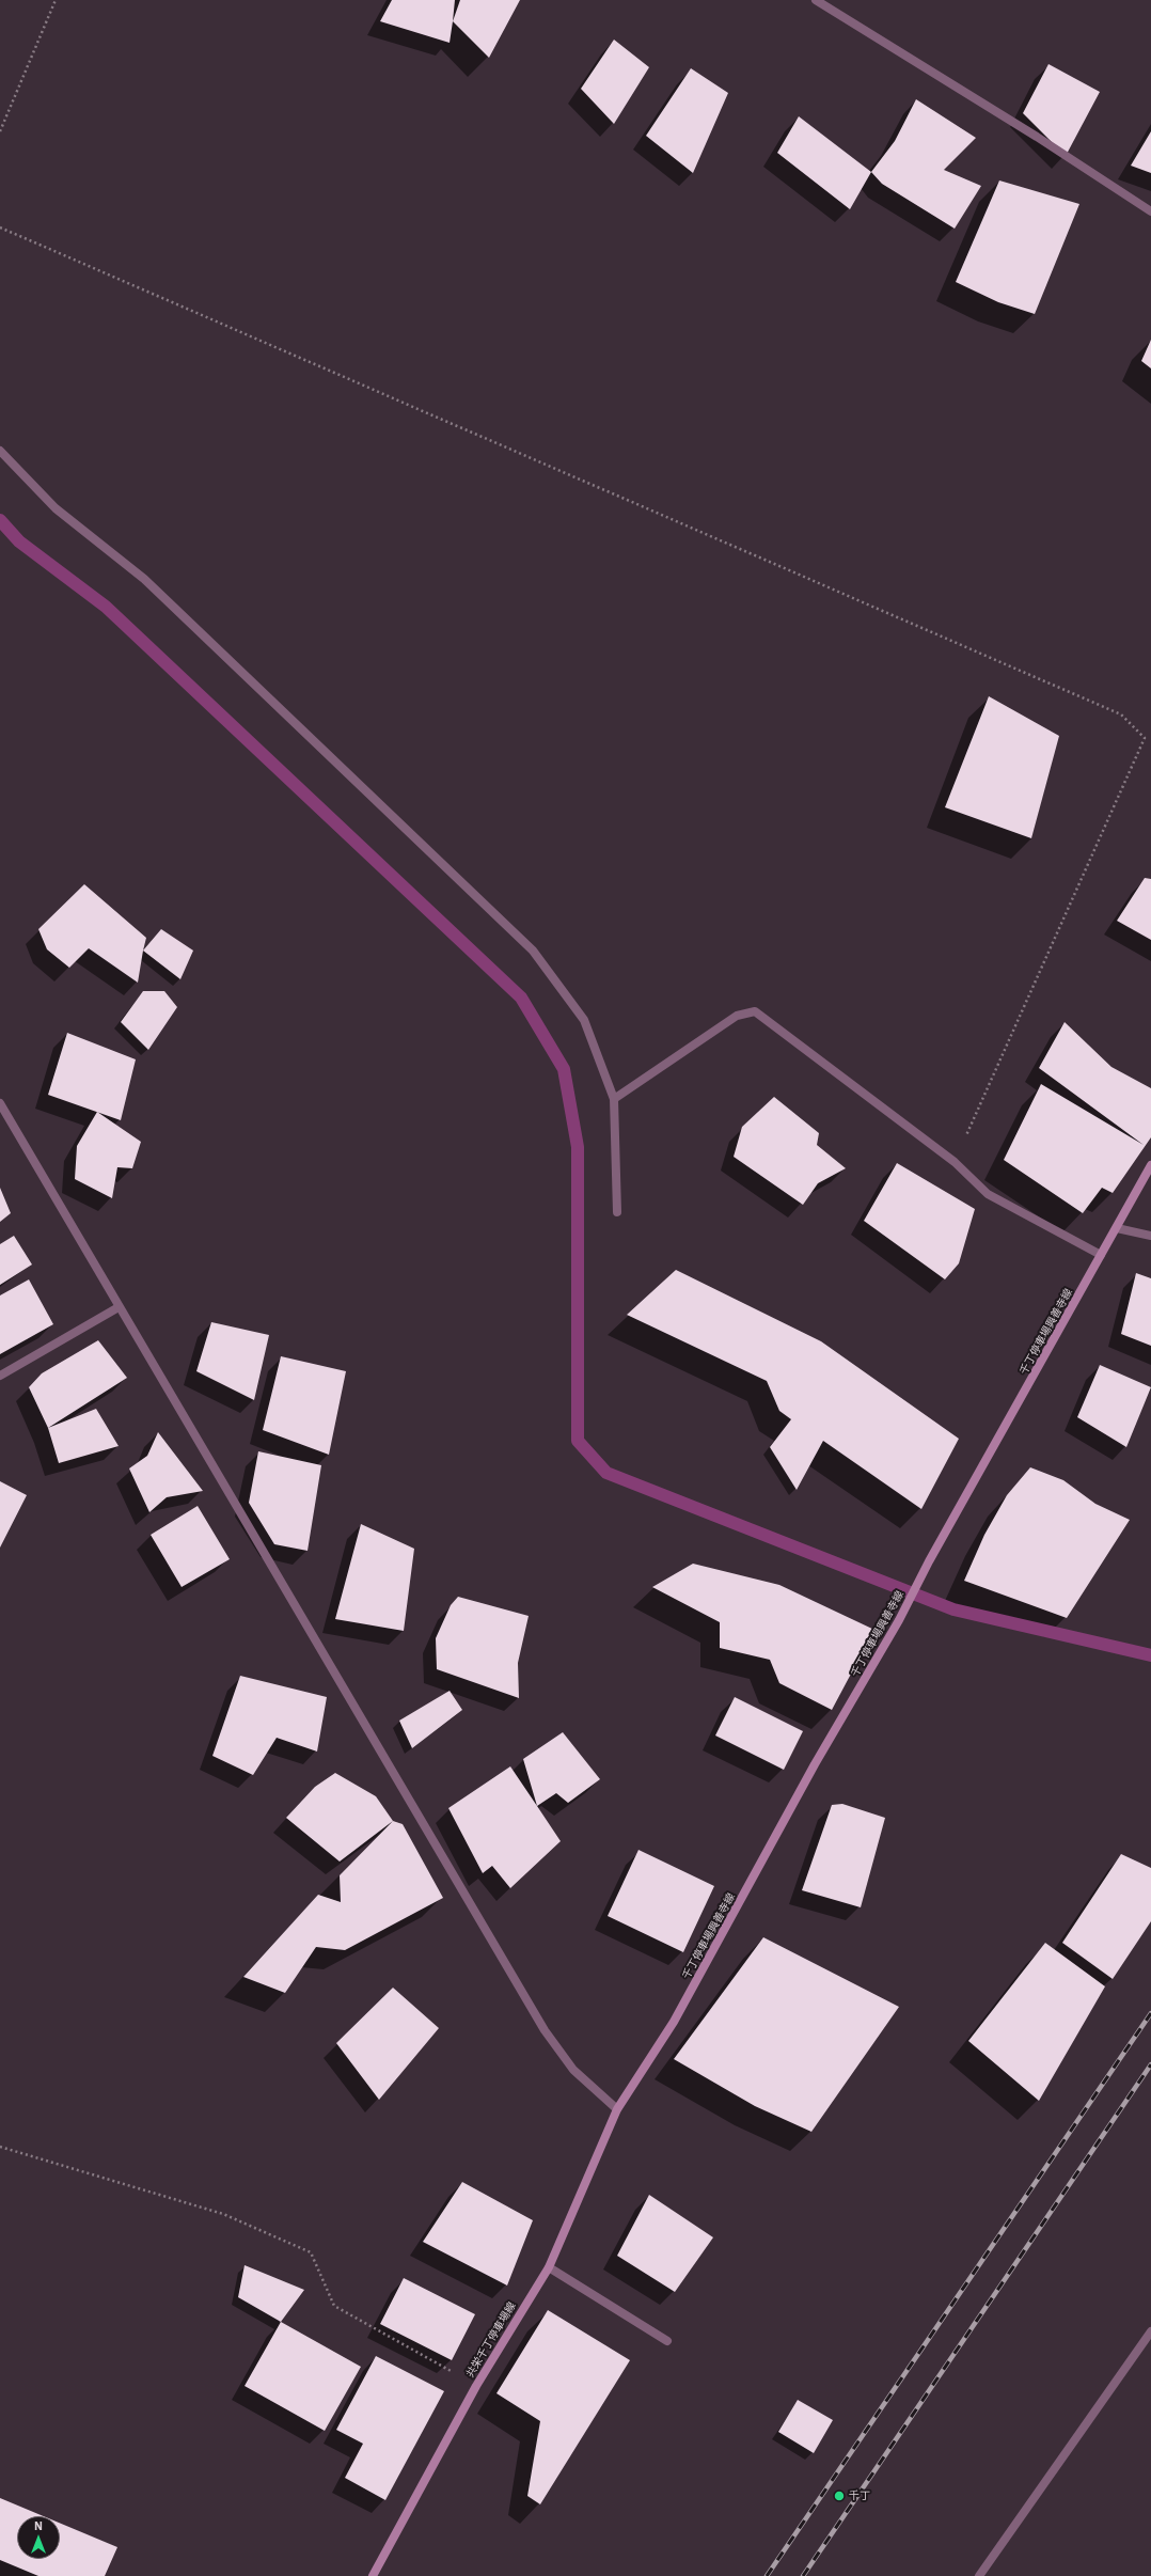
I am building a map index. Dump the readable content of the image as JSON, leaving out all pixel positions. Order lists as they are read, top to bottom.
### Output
{
  "streets": {
    "main road": ["千丁停車場興善寺線", "共栄千丁停車場線"]
  },
  "crossings": [
    ["千丁停車場興善寺線", "共栄千丁停車場線"]
  ],
  "places": ["千丁"],
  "north": "top"
}
